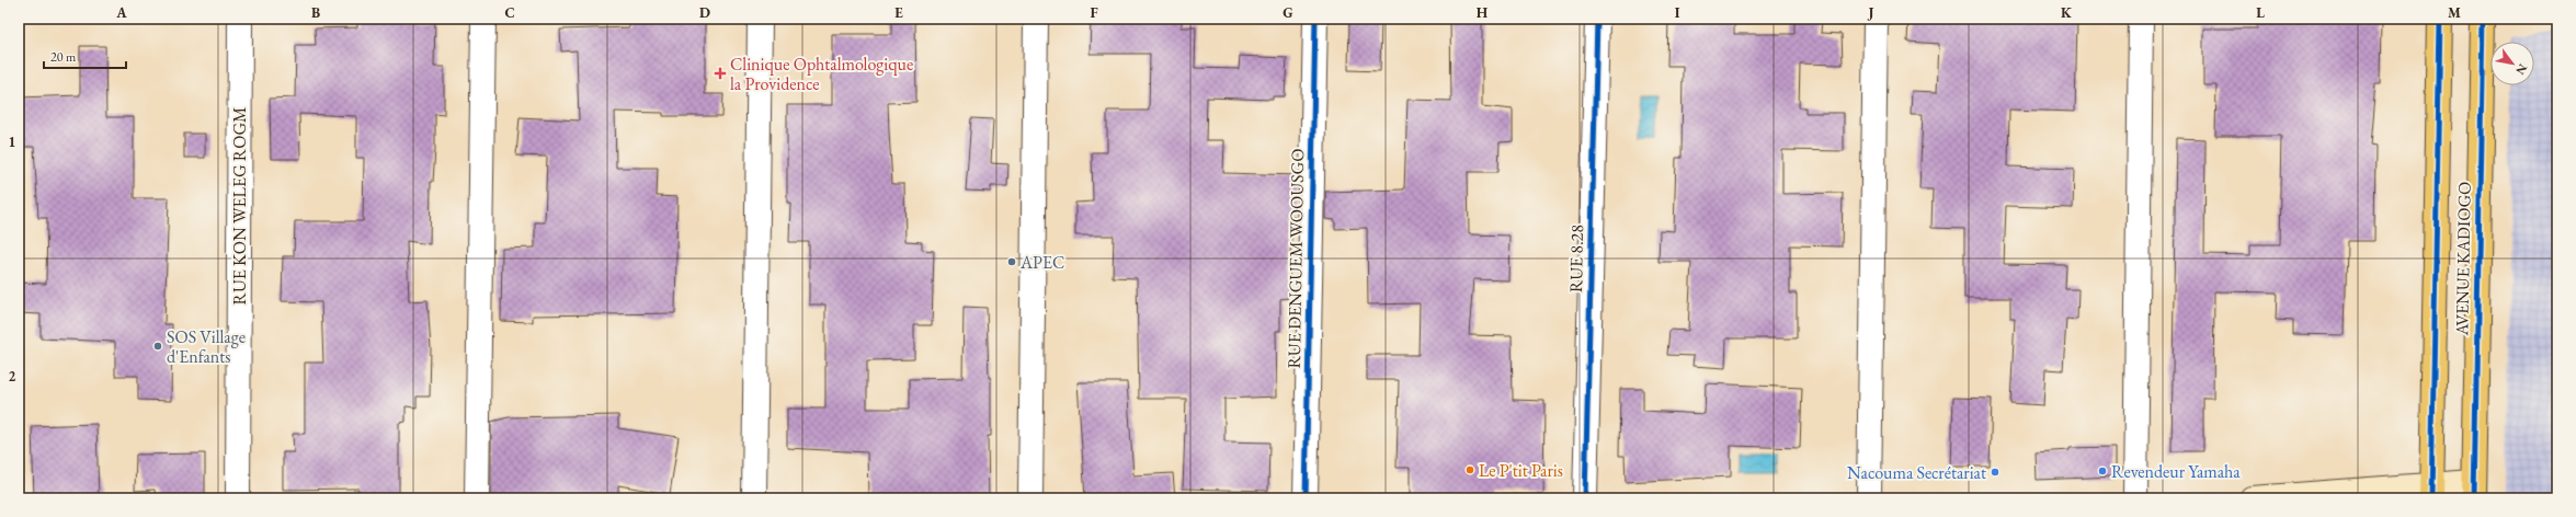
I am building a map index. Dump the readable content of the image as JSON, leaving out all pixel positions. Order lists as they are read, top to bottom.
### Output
{
  "streets": {
    "highway": ["AVENUE KADIOGO"],
    "street": ["RUE KON WELEG ROGM", "RUE DENGUEM WOOUSGO", "RUE 8.28"]
  },
  "places": {
    "health": ["Clinique Ophtalmologique la Providence"],
    "other": [
      "APEC",
      "SOS Village d'Enfants",
      "Le P'tit Paris",
      "Revendeur Yamaha",
      "Nacouma Secrétariat"
    ]
  },
  "scale_bar": "20 m",
  "north": "bottom right",
  "grid": {
    "columns": [
      "A",
      "B",
      "C",
      "D",
      "E",
      "F",
      "G",
      "H",
      "I",
      "J",
      "K",
      "L",
      "M"
    ],
    "rows": ["1", "2"]
  }
}
